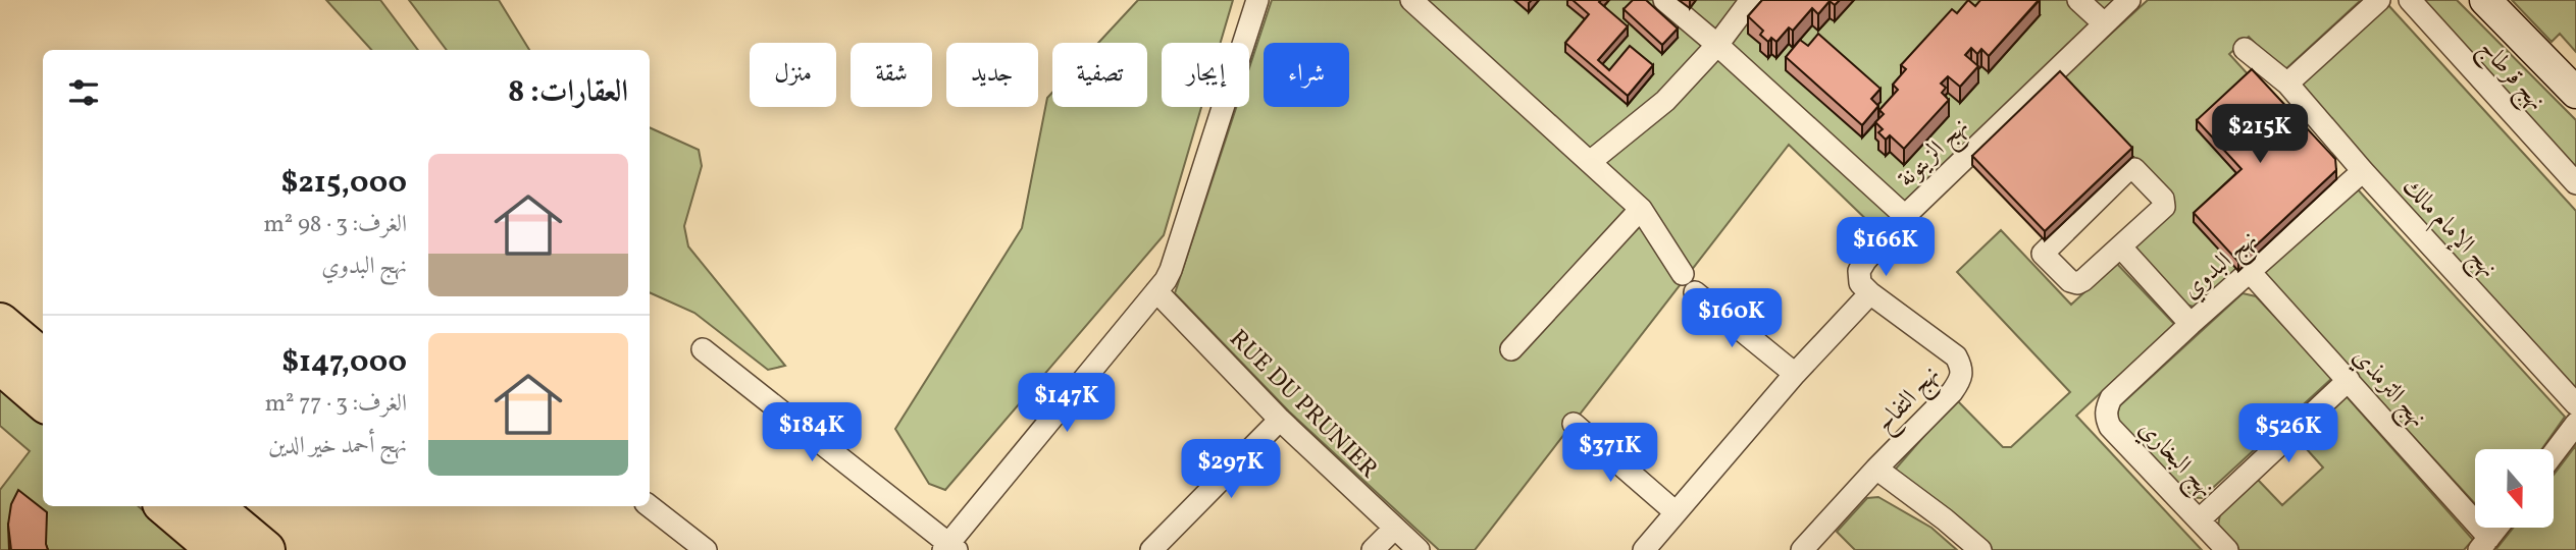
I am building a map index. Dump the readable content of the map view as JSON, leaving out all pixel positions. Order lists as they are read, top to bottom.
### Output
{
  "streets": {
    "street": [
      "نهج قرطاج",
      "نهج الزيتونة",
      "نهج الإمام مالك",
      "نهج البدوي",
      "نهج الترمذي",
      "نهج التفاح",
      "RUE DU PRUNIER",
      "نهج البخاري"
    ]
  },
  "crossings": [
    ["نهج الزيتونة", "نهج التفاح"],
    ["نهج الإمام مالك", "نهج البدوي"],
    ["نهج البدوي", "نهج الترمذي"],
    ["نهج البدوي", "نهج البخاري"]
  ],
  "north": "bottom",
  "page": {
    "chip": [
      "شراء",
      "إيجار",
      "تصفية",
      "جديد",
      "شقة",
      "منزل"
    ],
    "heading": "العقارات: 8",
    "price": [
      "$215K",
      "$166K",
      "$160K",
      "$147K",
      "$184K",
      "$526K",
      "$371K",
      "$297K"
    ],
    "list": [
      {
        "name": "$215,000",
        "note": "الغرف: 3 · 98 m² · نهج البدوي"
      },
      {
        "name": "$147,000",
        "note": "الغرف: 3 · 77 m² · نهج أحمد خير الدين"
      }
    ]
  }
}
